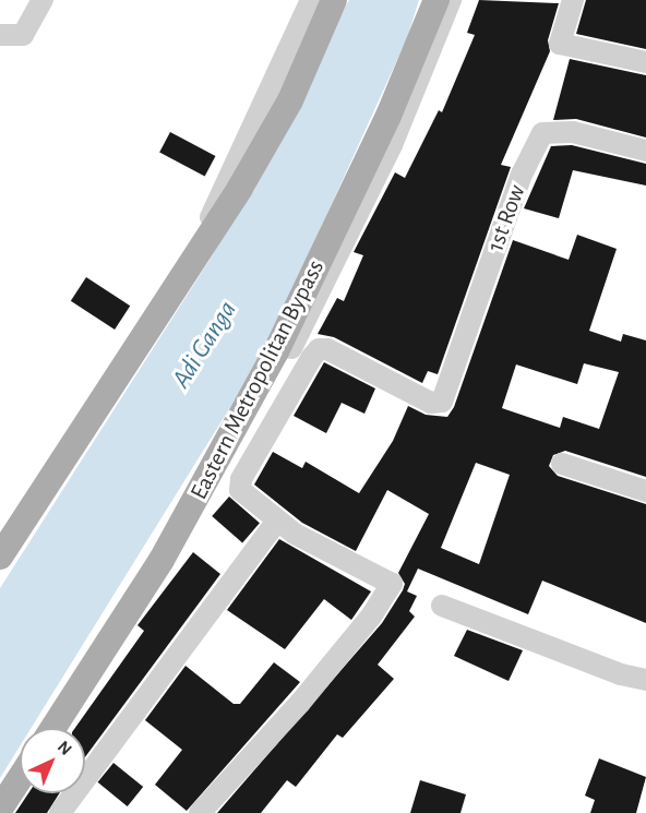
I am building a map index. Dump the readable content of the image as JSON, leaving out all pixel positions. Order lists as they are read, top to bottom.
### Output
{
  "streets": {
    "main road": ["Eastern Metropolitan Bypass"],
    "street": ["1st Row"]
  },
  "water": ["Adi Ganga"],
  "north": "top right"
}
